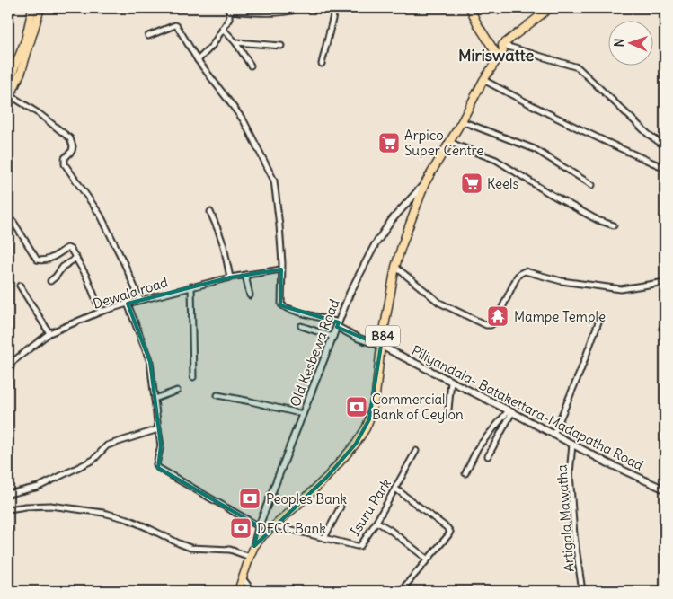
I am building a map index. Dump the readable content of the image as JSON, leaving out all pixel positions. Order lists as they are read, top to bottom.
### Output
{
  "streets": {
    "main road": ["B84"],
    "street": [
      "Dewala road",
      "Old Kesbewa Road",
      "Piliyandala- Batakettara-Madapatha Road",
      "Isuru Park",
      "Artigala Mawatha"
    ]
  },
  "crossings": [
    ["B84", "Old Kesbewa Road"],
    ["B84", "Piliyandala- Batakettara-Madapatha Road"],
    ["B84", "Isuru Park"],
    ["Old Kesbewa Road", "Piliyandala- Batakettara-Madapatha Road"],
    ["Piliyandala- Batakettara-Madapatha Road", "Artigala Mawatha"]
  ],
  "districts": ["Miriswatte"],
  "places": {
    "supermarket": ["Arpico Super Centre", "Keels"],
    "temple": ["Mampe Temple"],
    "bank": ["Commercial Bank of Ceylon", "Peoples Bank", "DFCC Bank"]
  },
  "north": "left"
}
